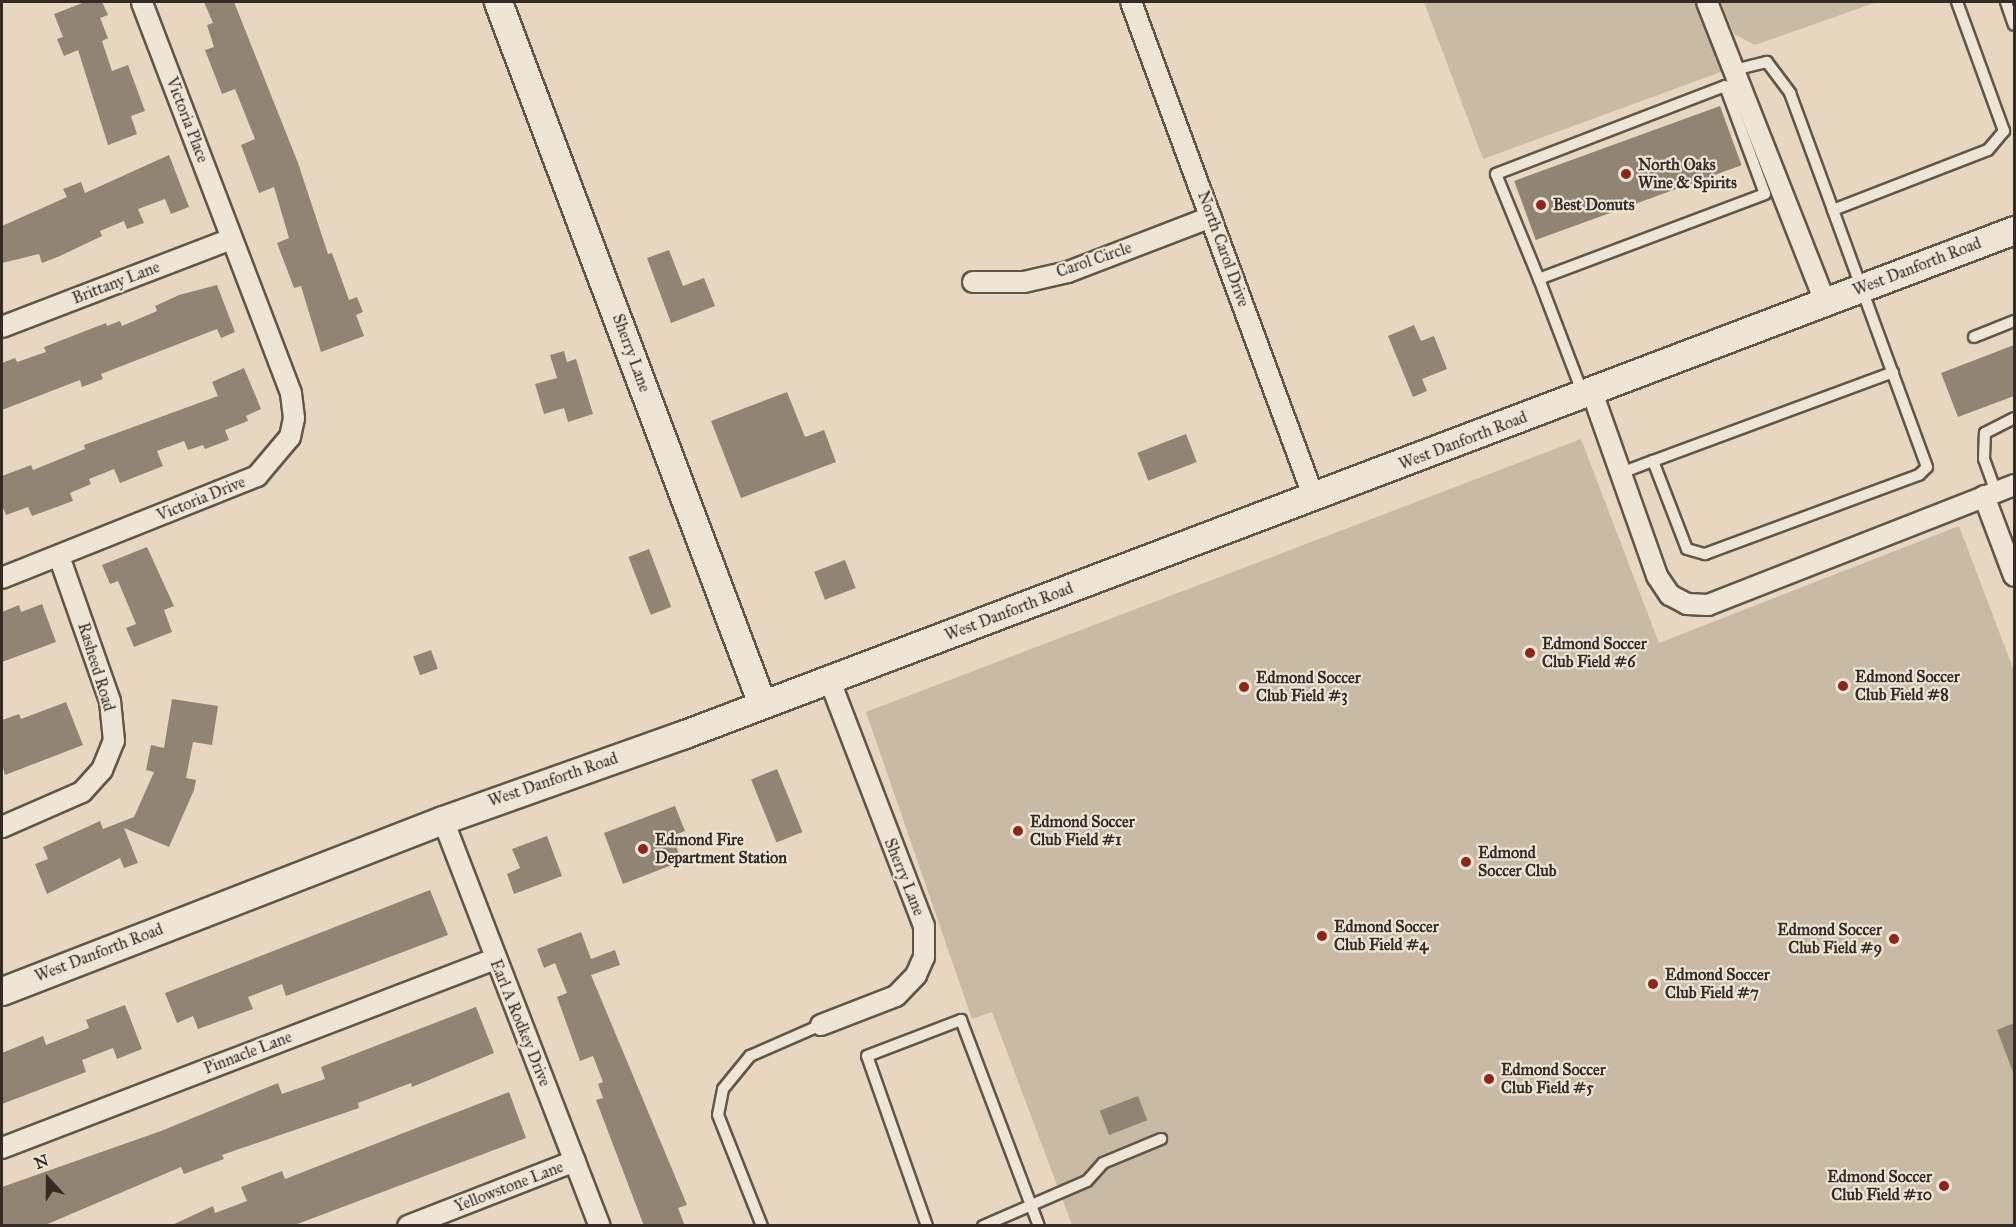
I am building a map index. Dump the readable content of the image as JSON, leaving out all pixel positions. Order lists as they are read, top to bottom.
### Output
{
  "streets": {
    "main road": ["West Danforth Road", "Sherry Lane"],
    "street": [
      "Victoria Place",
      "North Carol Drive",
      "Carol Circle",
      "Brittany Lane",
      "Victoria Drive",
      "Rasheed Road",
      "Earl A Rodkey Drive",
      "Pinnacle Lane",
      "Yellowstone Lane"
    ]
  },
  "crossings": [
    ["Victoria Place", "Brittany Lane"],
    ["Victoria Place", "Victoria Drive"],
    ["North Carol Drive", "Carol Circle"],
    ["North Carol Drive", "West Danforth Road"],
    ["West Danforth Road", "Sherry Lane"],
    ["West Danforth Road", "Earl A Rodkey Drive"],
    ["Brittany Lane", "Victoria Drive"],
    ["Victoria Drive", "Rasheed Road"],
    ["Earl A Rodkey Drive", "Pinnacle Lane"],
    ["Earl A Rodkey Drive", "Yellowstone Lane"]
  ],
  "places": [
    "North Oaks Wine & Spirits",
    "Best Donuts",
    "Edmond Soccer Club Field #6",
    "Edmond Soccer Club Field #8",
    "Edmond Soccer Club Field #3",
    "Edmond Soccer Club Field #1",
    "Edmond Fire Department Station",
    "Edmond Soccer Club",
    "Edmond Soccer Club Field #4",
    "Edmond Soccer Club Field #9",
    "Edmond Soccer Club Field #7",
    "Edmond Soccer Club Field #5",
    "Edmond Soccer Club Field #10"
  ],
  "north": "top"
}
